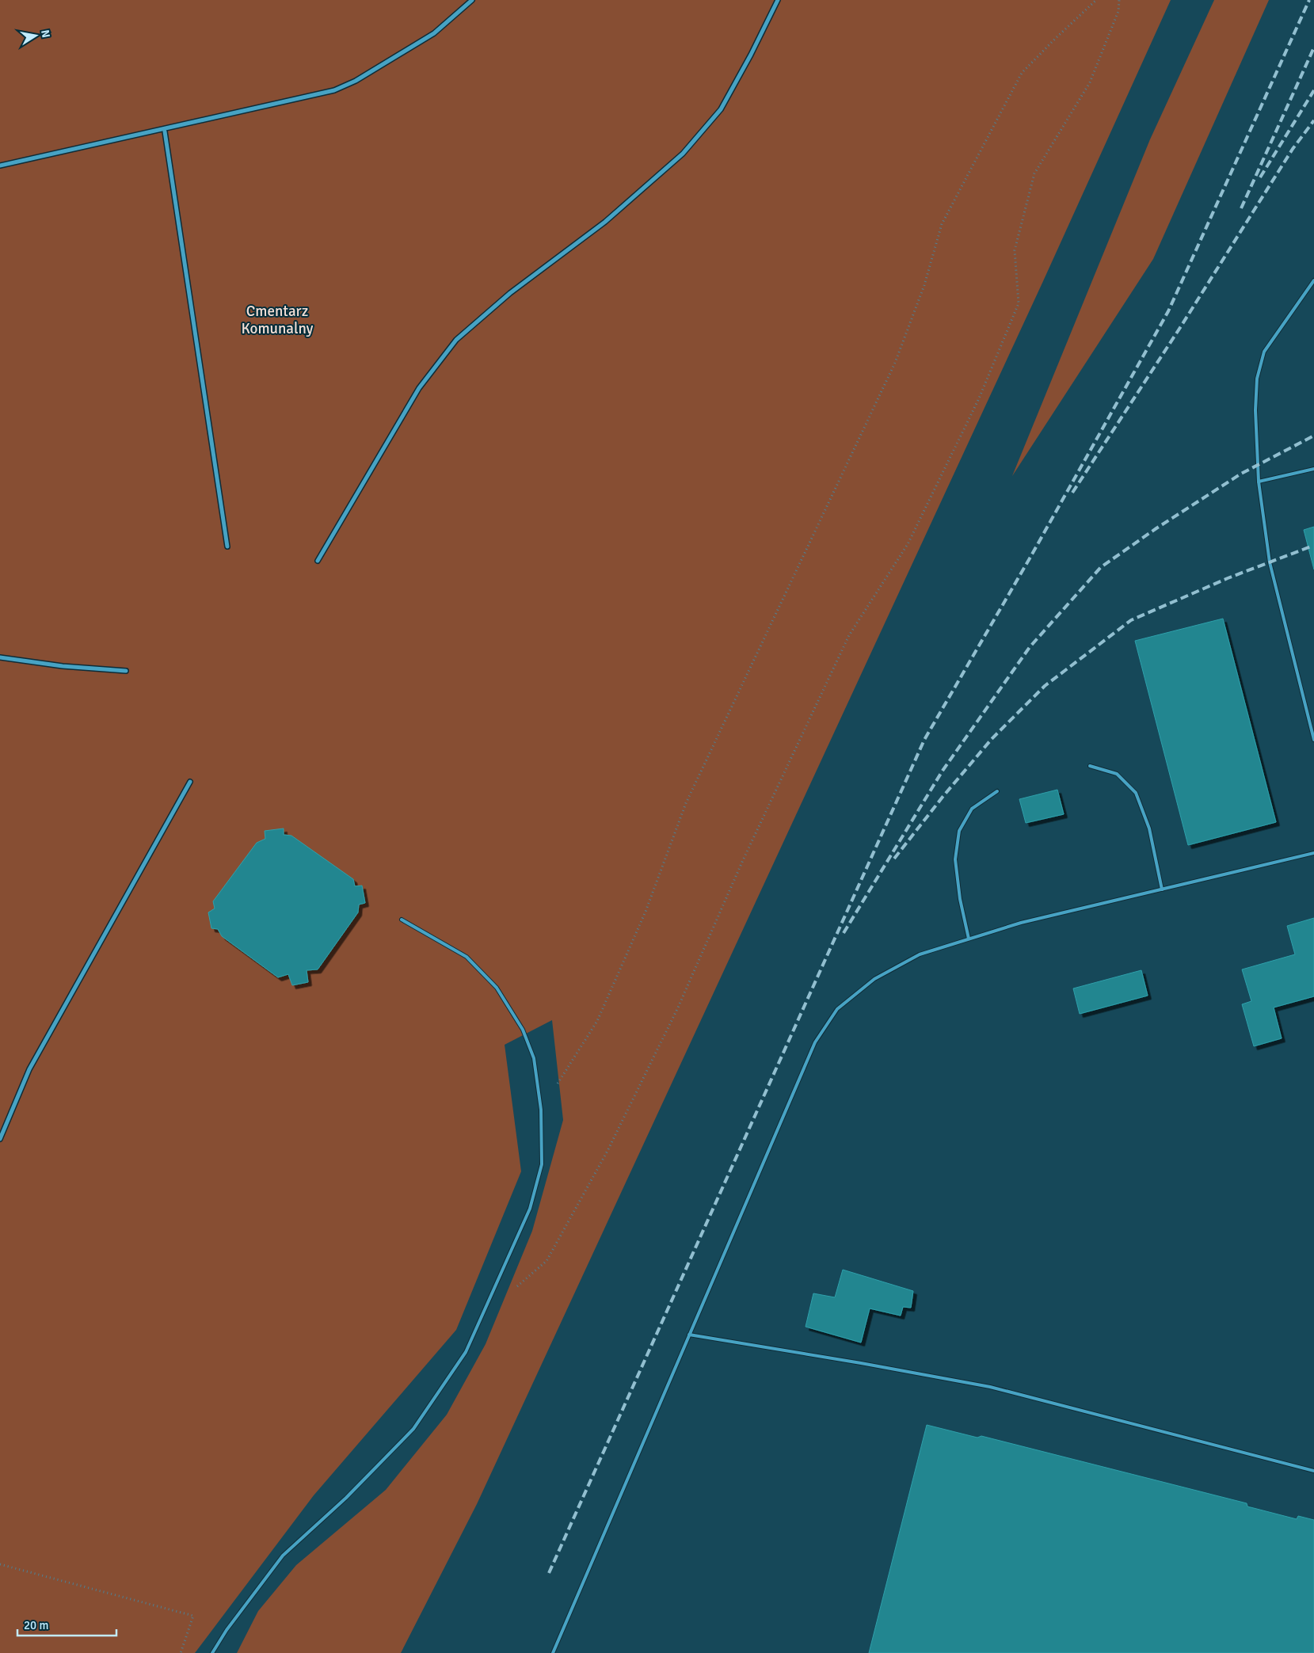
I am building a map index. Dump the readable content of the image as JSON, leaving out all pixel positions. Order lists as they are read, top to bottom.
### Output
{
  "parks": ["Cmentarz Komunalny"],
  "scale_bar": "20 m",
  "north": "right"
}
